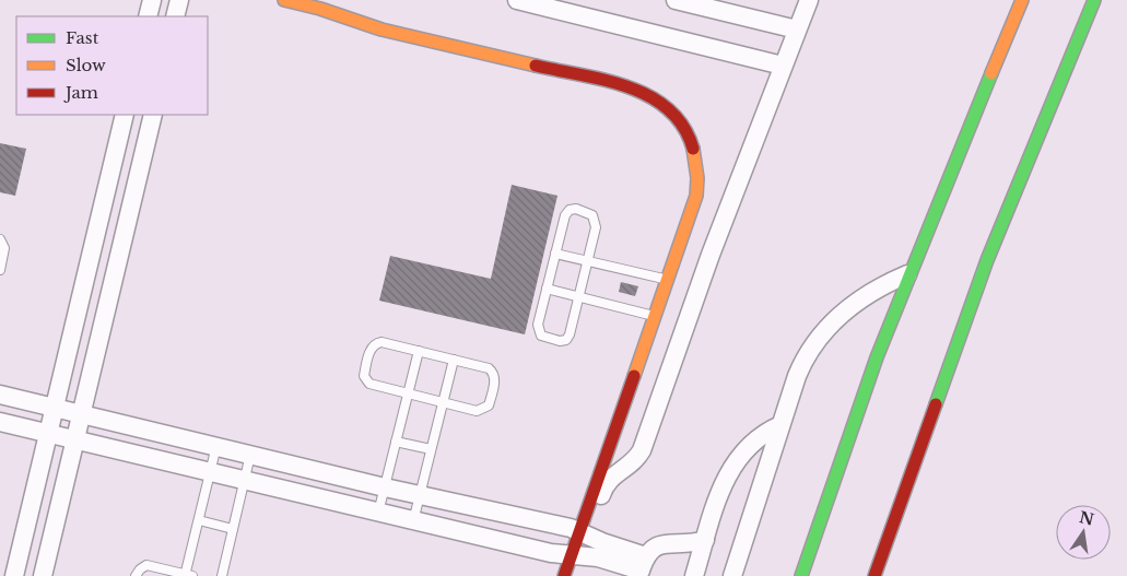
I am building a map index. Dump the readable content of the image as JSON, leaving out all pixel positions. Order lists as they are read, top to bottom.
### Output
{
  "legend": ["Fast", "Slow", "Jam"],
  "north": "top"
}
